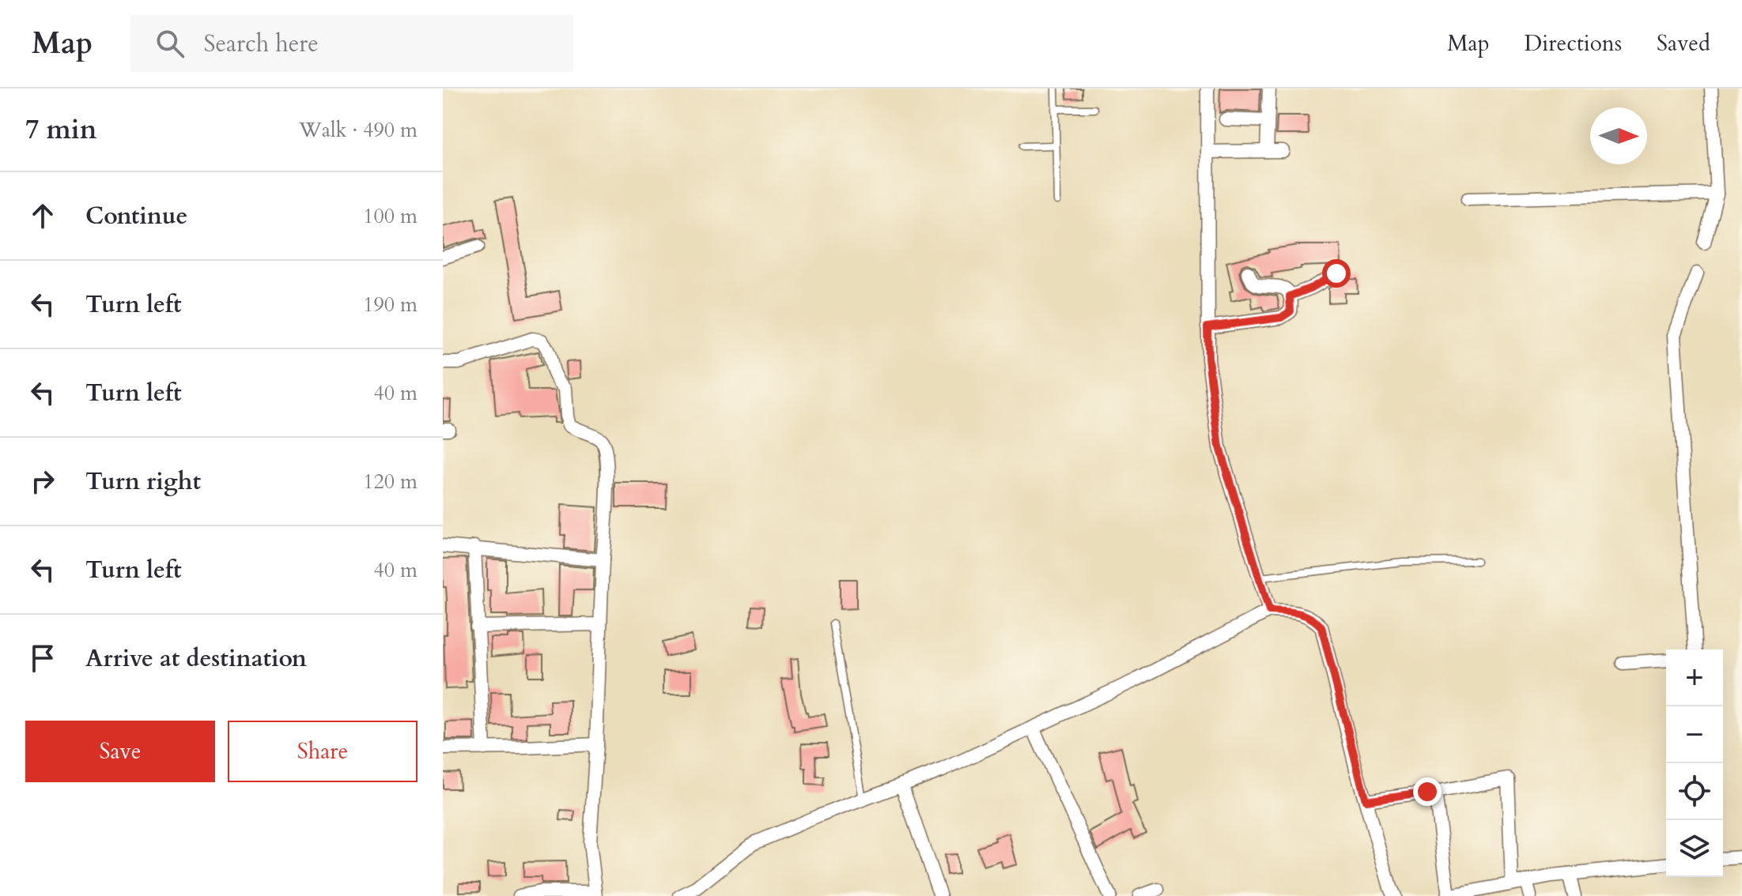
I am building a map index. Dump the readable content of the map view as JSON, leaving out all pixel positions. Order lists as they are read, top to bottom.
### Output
{
  "north": "right",
  "page": {
    "header": "Map",
    "search": "Search here",
    "nav": ["Map", "Directions", "Saved"],
    "heading": ["7 min", "Walk · 490 m"],
    "list": [
      ["Continue", "100 m"],
      ["Turn left", "190 m"],
      ["Turn left", "40 m"],
      ["Turn right", "120 m"],
      ["Turn left", "40 m"],
      "Arrive at destination"
    ],
    "map_buttons": ["+", "−"],
    "buttons": ["Save", "Share"]
  }
}
